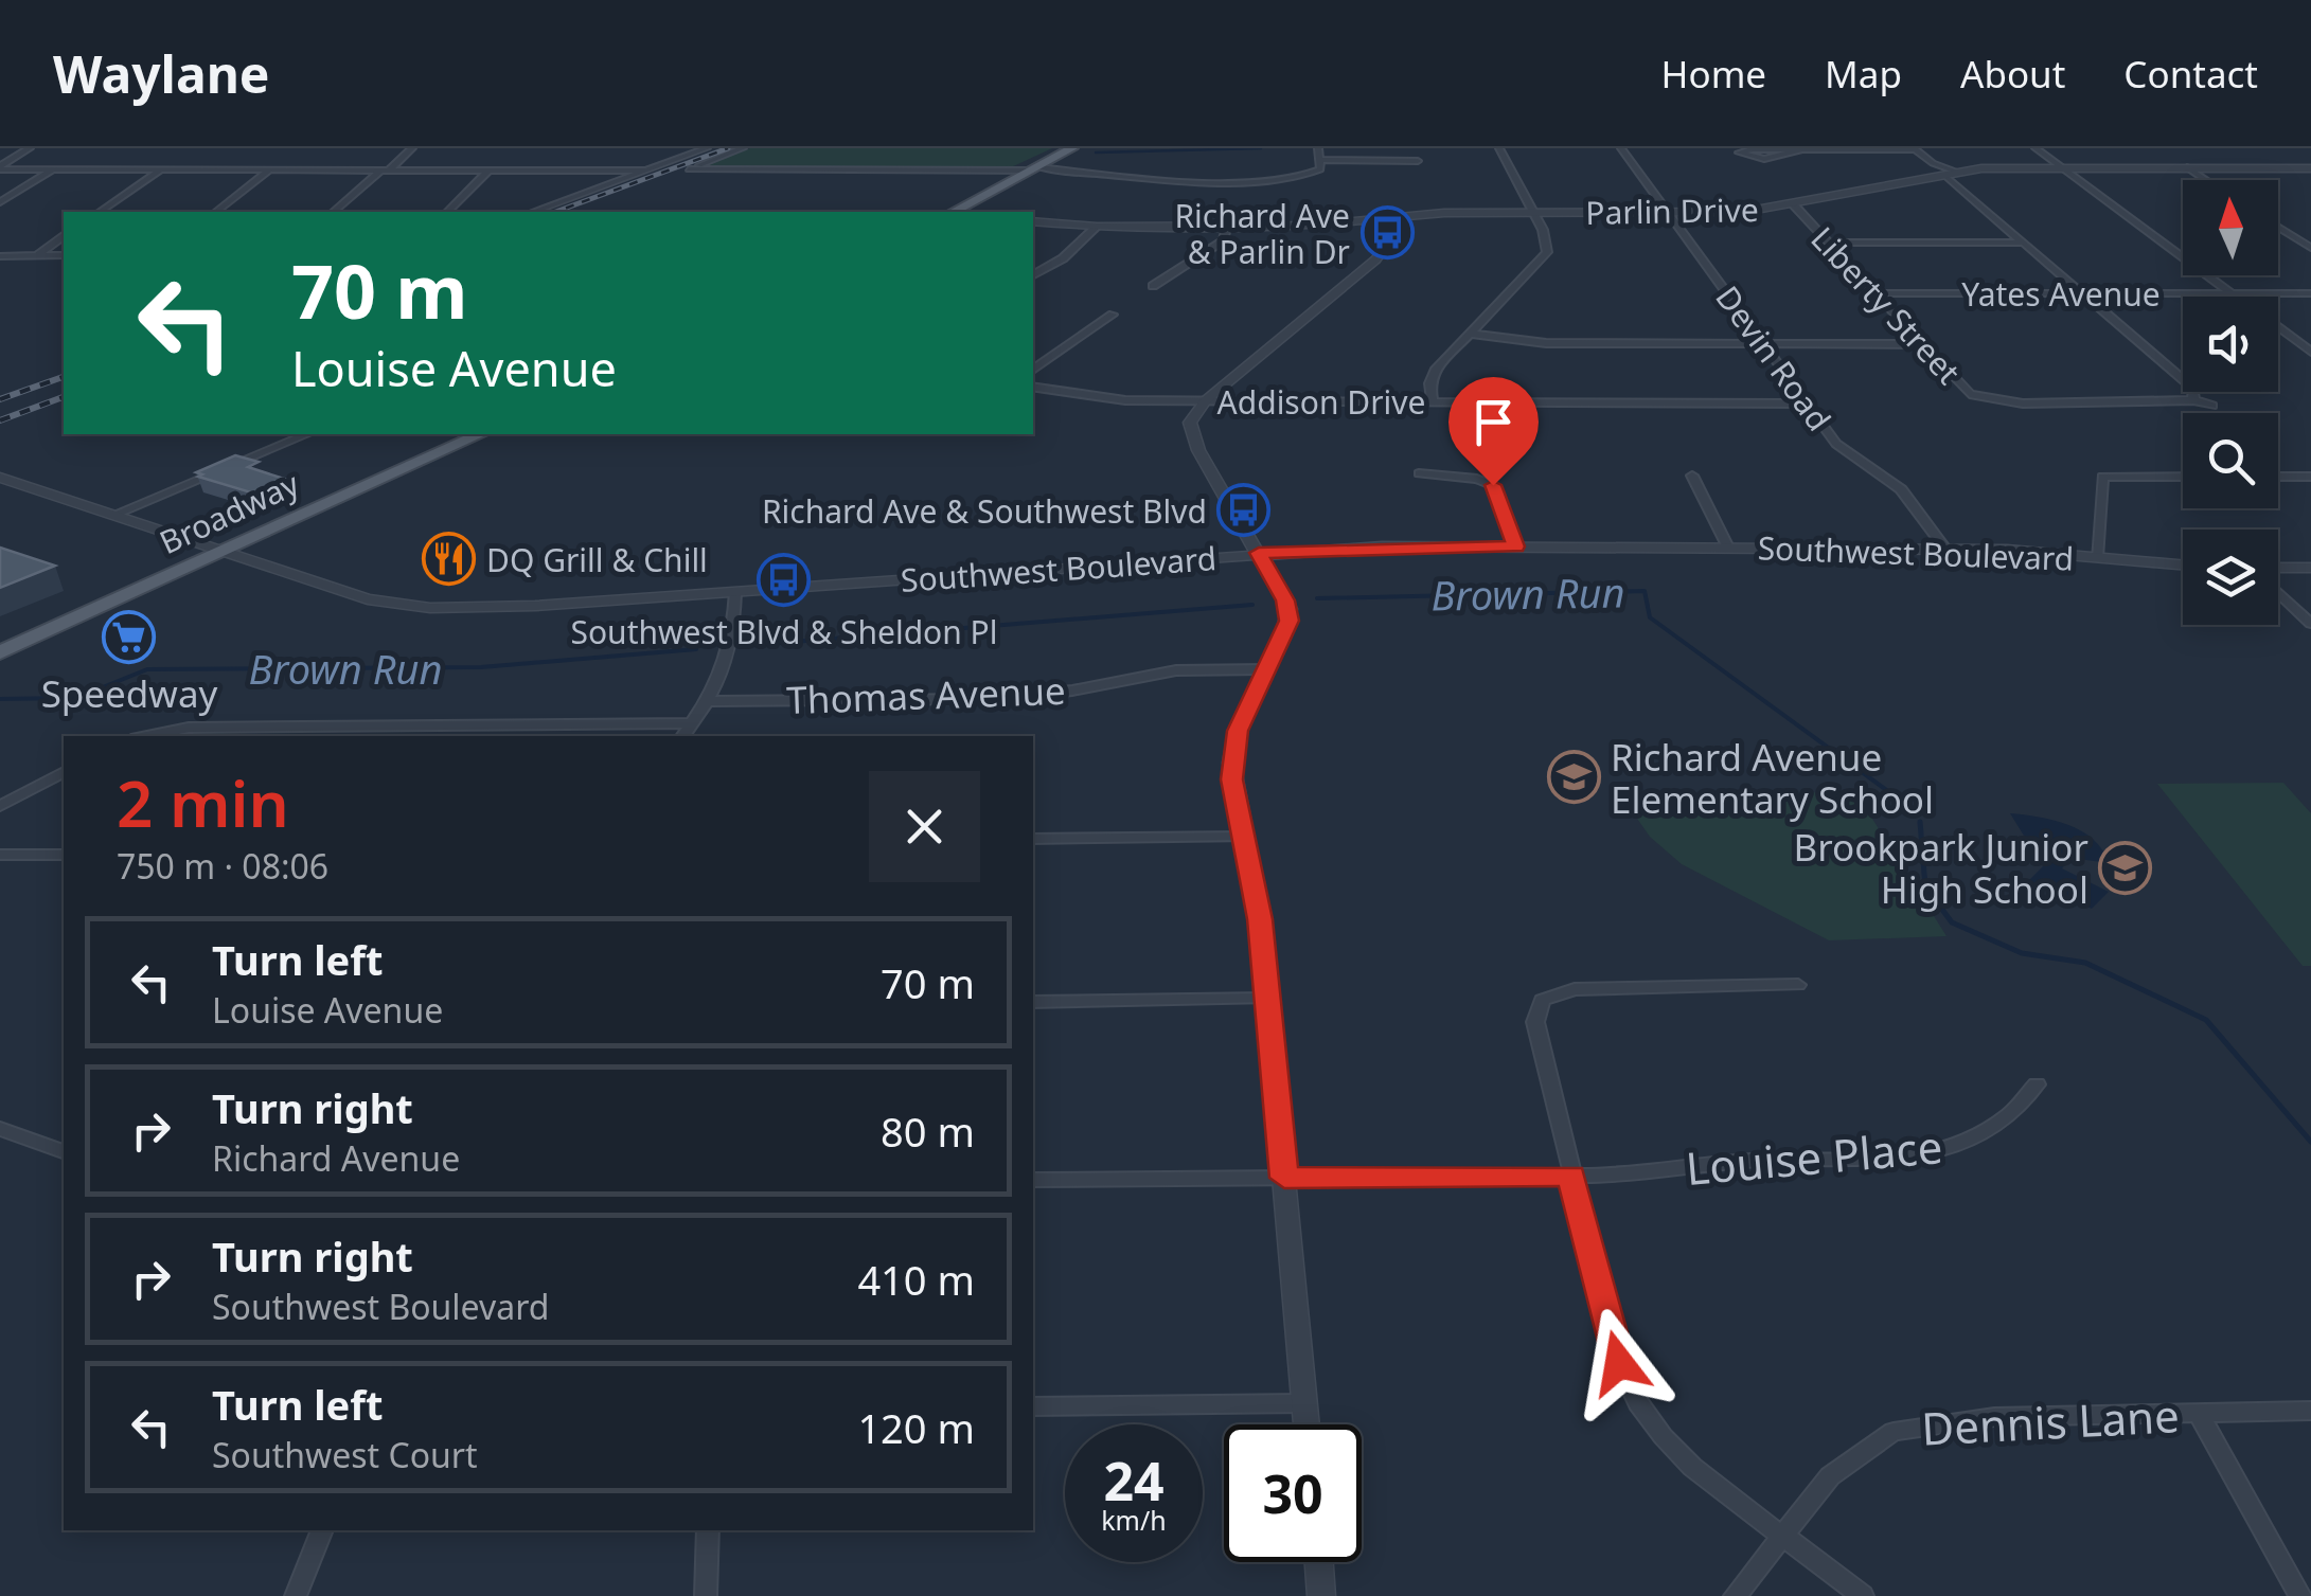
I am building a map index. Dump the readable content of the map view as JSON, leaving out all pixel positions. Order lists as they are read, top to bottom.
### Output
{
  "streets": {
    "main road": ["Broadway"],
    "street": [
      "Parlin Drive",
      "Yates Avenue",
      "Liberty Street",
      "Devin Road",
      "Addison Drive",
      "Southwest Boulevard",
      "Thomas Avenue",
      "Louise Place",
      "Dennis Lane"
    ]
  },
  "crossings": [
    ["Parlin Drive", "Liberty Street"],
    ["Parlin Drive", "Devin Road"],
    ["Yates Avenue", "Liberty Street"],
    ["Devin Road", "Addison Drive"],
    ["Devin Road", "Southwest Boulevard"],
    ["Broadway", "Southwest Boulevard"]
  ],
  "water": ["Brown Run"],
  "places": {
    "bus stop": ["Richard Ave & Parlin Dr", "Richard Ave & Southwest Blvd", "Southwest Blvd & Sheldon Pl"],
    "restaurant": ["DQ Grill & Chill"],
    "supermarket": ["Speedway"],
    "school or university": ["Richard Avenue Elementary School", "Brookpark Junior High School"]
  },
  "north": "top",
  "page": {
    "header": "Waylane",
    "nav": [
      "Home",
      "Map",
      "About",
      "Contact"
    ],
    "turn": ["70 m", "Louise Avenue"],
    "heading": ["2 min", "750 m · 08:06"],
    "list": [
      {
        "name": "Turn left",
        "note": "Louise Avenue",
        "value": "70 m"
      },
      {
        "name": "Turn right",
        "note": "Richard Avenue",
        "value": "80 m"
      },
      {
        "name": "Turn right",
        "note": "Southwest Boulevard",
        "value": "410 m"
      },
      {
        "name": "Turn left",
        "note": "Southwest Court",
        "value": "120 m"
      }
    ],
    "speed": "24 km/h",
    "limit": "30"
  }
}
